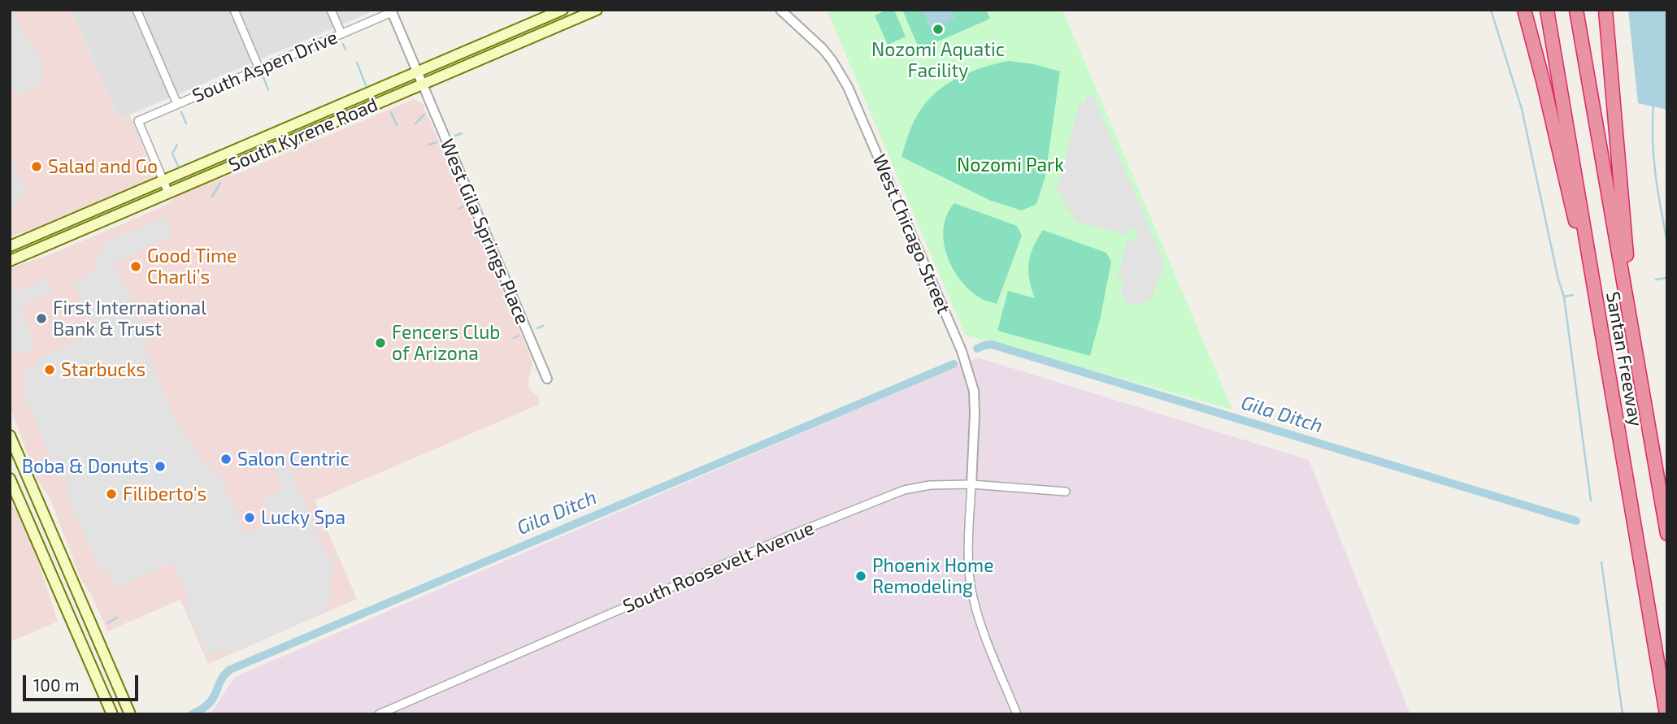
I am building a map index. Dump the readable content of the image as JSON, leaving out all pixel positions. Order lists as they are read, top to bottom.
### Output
{
  "streets": {
    "highway": ["Santan Freeway"],
    "main road": ["South Kyrene Road"],
    "street": [
      "South Aspen Drive",
      "West Gila Springs Place",
      "West Chicago Street",
      "South Roosevelt Avenue"
    ]
  },
  "crossings": [
    ["South Aspen Drive", "South Kyrene Road"],
    ["South Aspen Drive", "West Gila Springs Place"],
    ["South Kyrene Road", "West Gila Springs Place"],
    ["West Chicago Street", "South Roosevelt Avenue"]
  ],
  "water": ["Gila Ditch"],
  "parks": ["Nozomi Park"],
  "places": [
    "Nozomi Aquatic Facility",
    "Salad and Go",
    "Good Time Charli’s",
    "First International Bank & Trust",
    "Fencers Club of Arizona",
    "Starbucks",
    "Salon Centric",
    "Boba & Donuts",
    "Filiberto's",
    "Lucky Spa",
    "Phoenix Home Remodeling"
  ],
  "scale_bar": "100 m"
}
